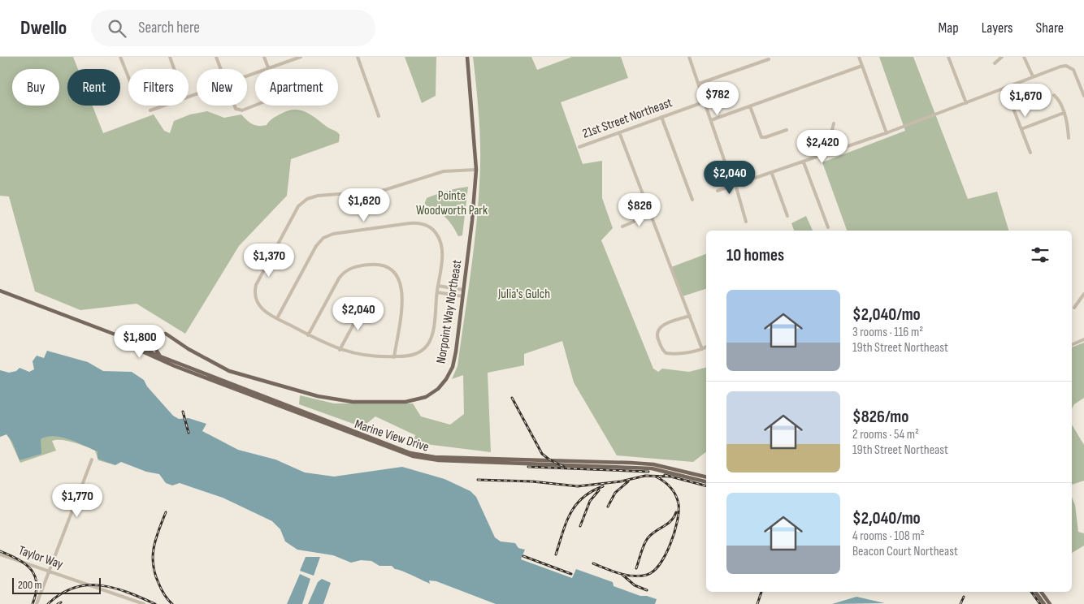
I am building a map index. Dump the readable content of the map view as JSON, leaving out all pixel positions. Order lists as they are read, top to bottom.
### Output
{
  "streets": {
    "main road": ["Norpoint Way Northeast", "Marine View Drive"],
    "street": ["21st Street Northeast", "Taylor Way"]
  },
  "parks": ["Pointe Woodworth Park", "Julia's Gulch"],
  "scale_bar": "200 m",
  "page": {
    "header": "Dwello",
    "search": "Search here",
    "nav": ["Map", "Layers", "Share"],
    "chip": [
      "Buy",
      "Rent",
      "Filters",
      "New",
      "Apartment"
    ],
    "price": [
      "$782",
      "$1,670",
      "$2,420",
      "$2,040",
      "$1,620",
      "$826",
      "$1,370",
      "$2,040",
      "$1,800",
      "$1,770"
    ],
    "heading": "10 homes",
    "list": [
      {
        "name": "$2,040/mo",
        "note": "3 rooms · 116 m² · 19th Street Northeast"
      },
      {
        "name": "$826/mo",
        "note": "2 rooms · 54 m² · 19th Street Northeast"
      },
      {
        "name": "$2,040/mo",
        "note": "4 rooms · 108 m² · Beacon Court Northeast"
      }
    ],
    "scale": "200 m"
  }
}
